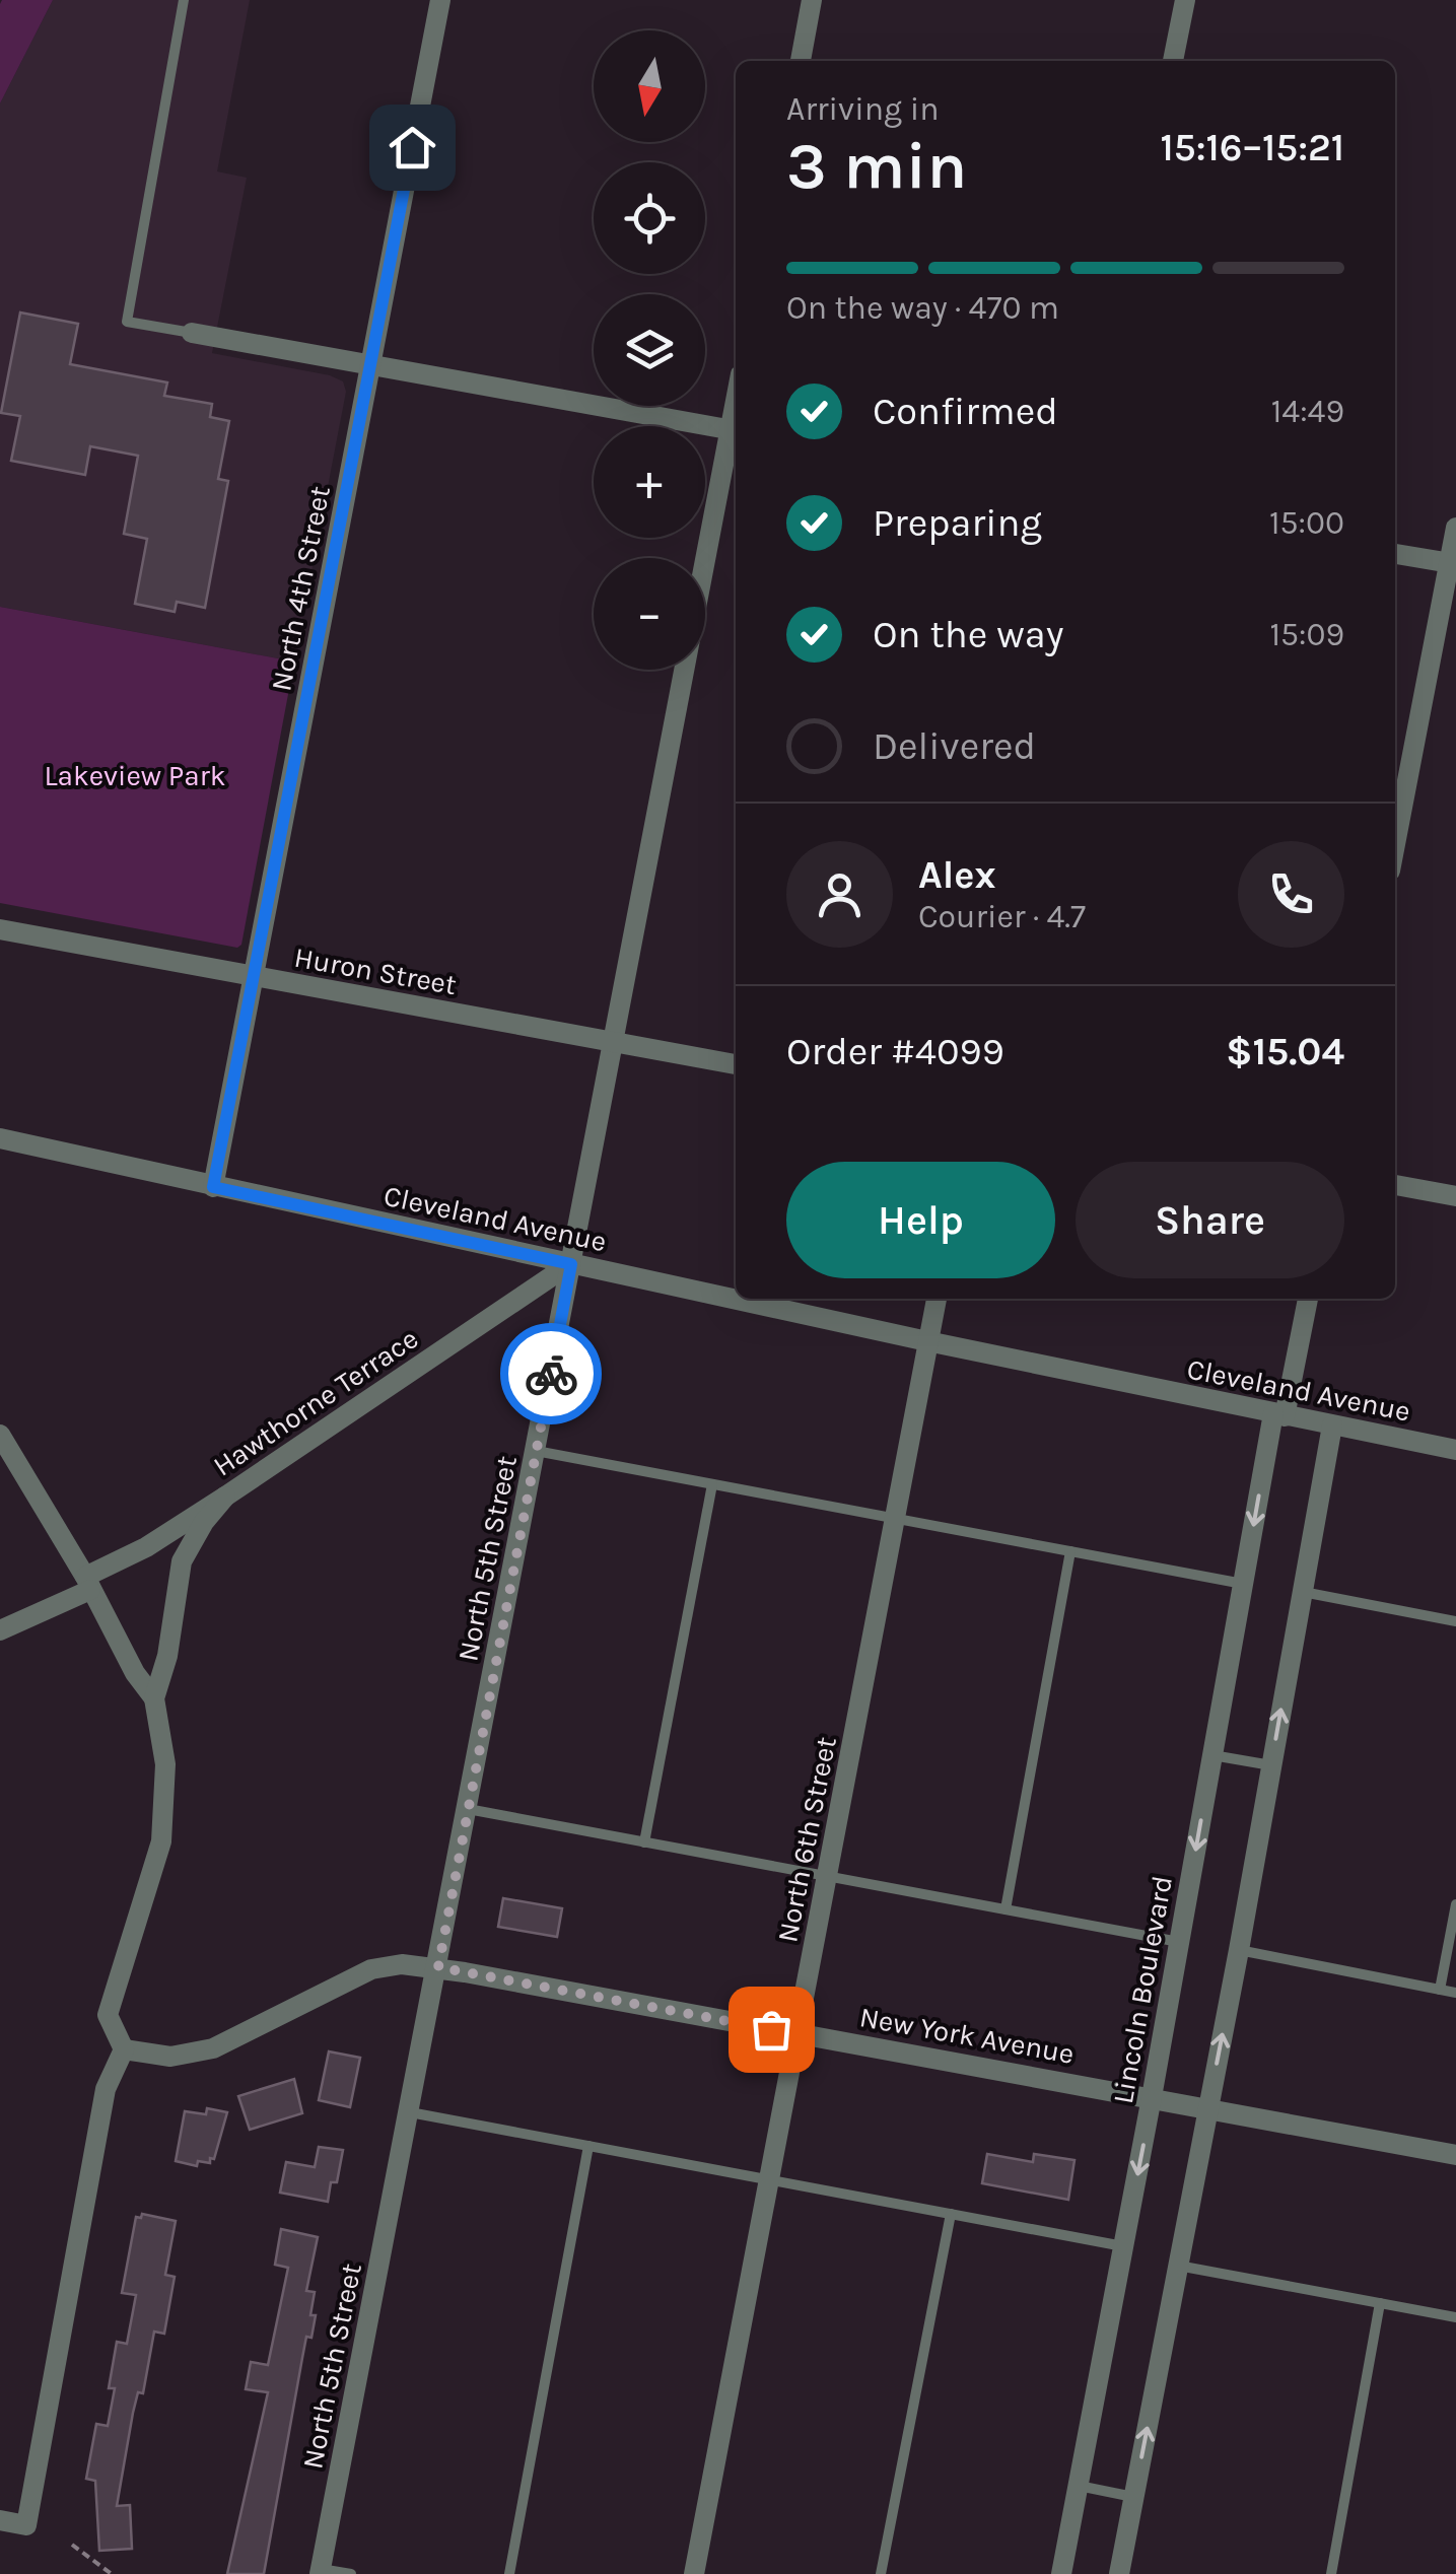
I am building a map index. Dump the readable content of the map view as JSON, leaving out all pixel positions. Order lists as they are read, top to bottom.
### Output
{
  "streets": {
    "street": [
      "North 4th Street",
      "Huron Street",
      "Cleveland Avenue",
      "Hawthorne Terrace",
      "North 5th Street",
      "North 6th Street",
      "Lincoln Boulevard",
      "New York Avenue"
    ]
  },
  "crossings": [
    ["North 4th Street", "Huron Street"],
    ["North 4th Street", "Cleveland Avenue"],
    ["Huron Street", "North 5th Street"],
    ["Cleveland Avenue", "Hawthorne Terrace"],
    ["Cleveland Avenue", "North 5th Street"],
    ["Cleveland Avenue", "North 6th Street"],
    ["Cleveland Avenue", "Lincoln Boulevard"],
    ["Hawthorne Terrace", "North 5th Street"],
    ["North 5th Street", "New York Avenue"],
    ["North 6th Street", "New York Avenue"],
    ["Lincoln Boulevard", "New York Avenue"]
  ],
  "parks": ["Lakeview Park"],
  "north": "bottom",
  "page": {
    "map_buttons": ["+", "−"],
    "heading": ["3 min", "Arriving in", "15:16–15:21"],
    "panel": [
      "Alex",
      "Courier · 4.7",
      "Order #4099",
      "$15.04"
    ],
    "bar": "On the way · 470 m",
    "list": [
      ["Confirmed", "14:49"],
      ["Preparing", "15:00"],
      ["On the way", "15:09"],
      "Delivered"
    ],
    "buttons": ["Help", "Share"]
  }
}
